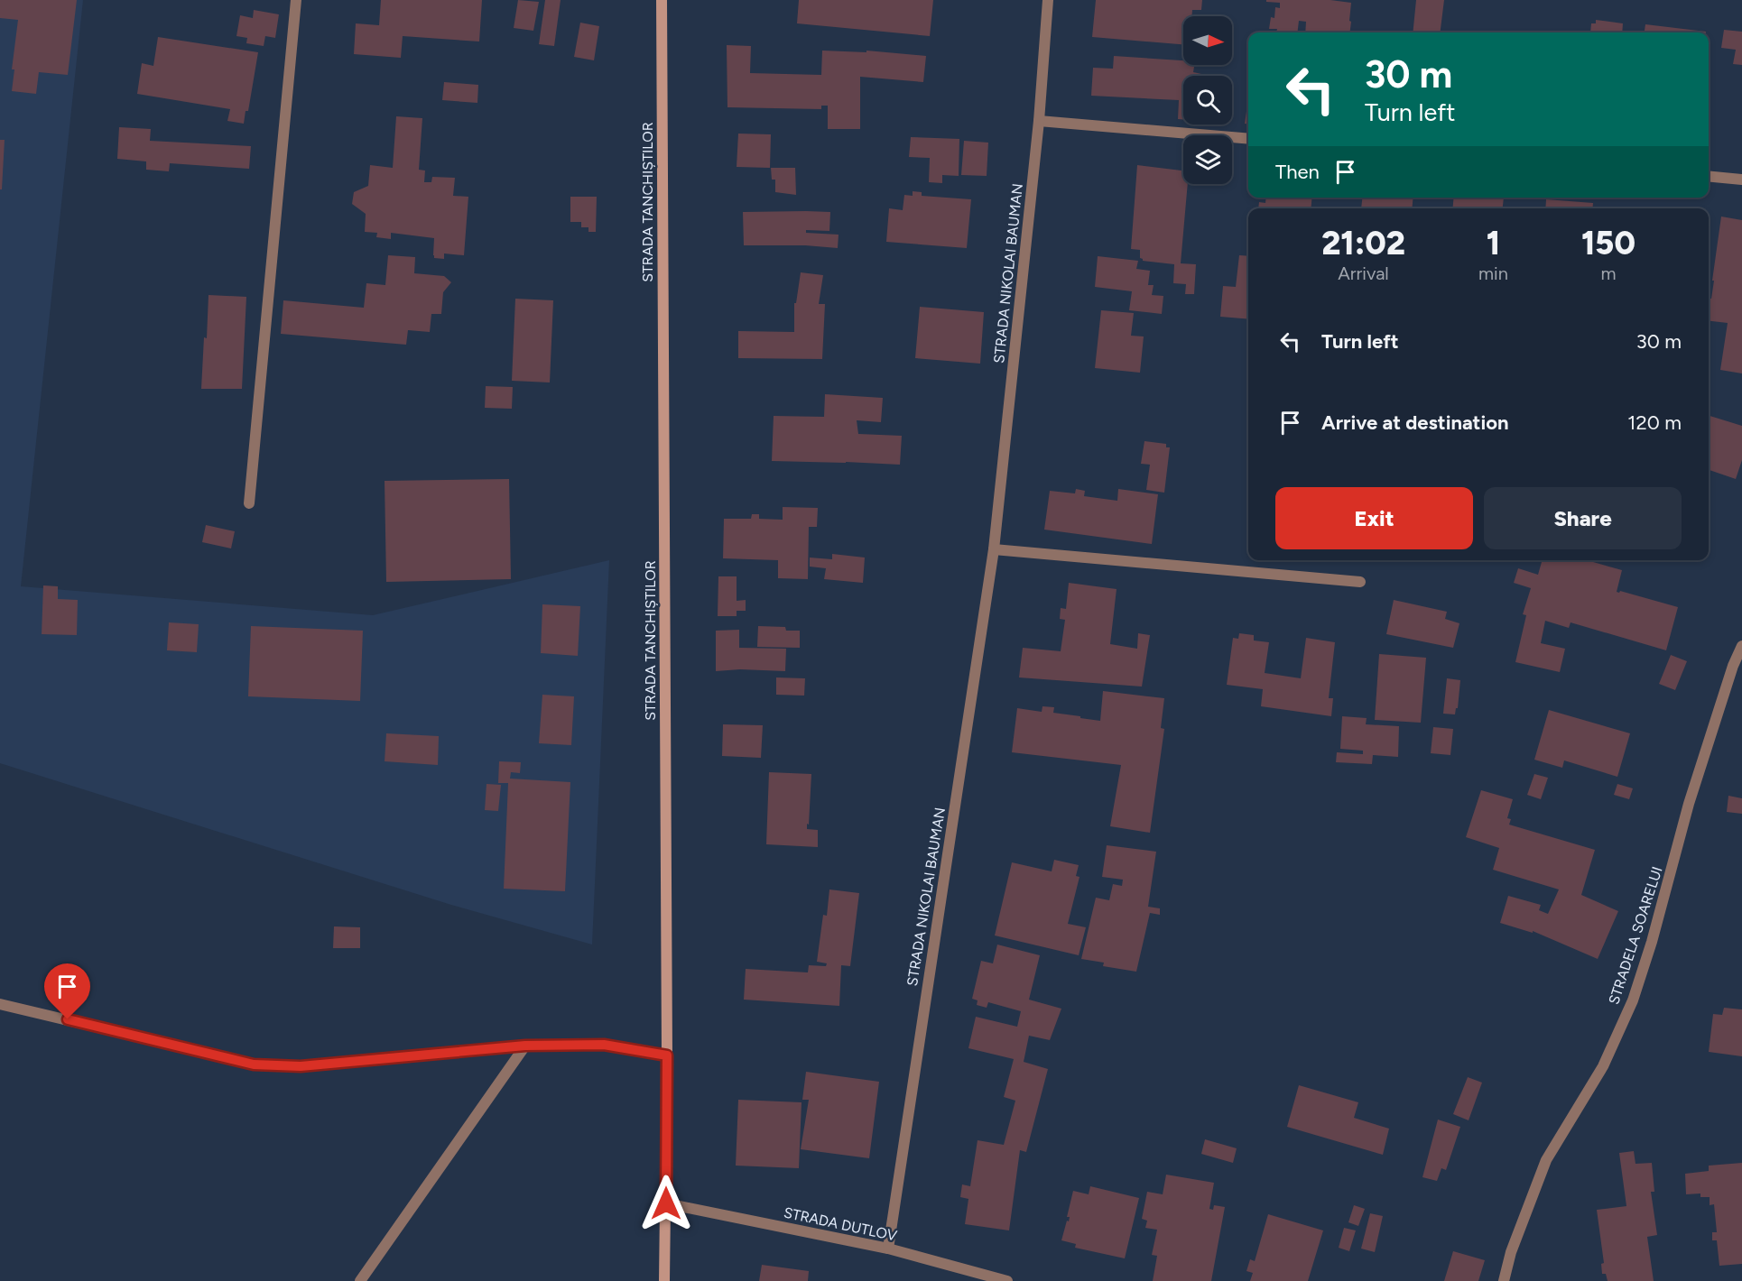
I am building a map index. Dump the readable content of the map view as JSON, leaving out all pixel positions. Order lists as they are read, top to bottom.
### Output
{
  "streets": {
    "street": [
      "STRADA TANCHIȘTILOR",
      "STRADA NIKOLAI BAUMAN",
      "STRADELA SOARELUI",
      "STRADA DUTLOV"
    ]
  },
  "crossings": [
    ["STRADA TANCHIȘTILOR", "STRADA DUTLOV"],
    ["STRADA NIKOLAI BAUMAN", "STRADA DUTLOV"]
  ],
  "north": "right",
  "page": {
    "turn": ["30 m", "Turn left"],
    "then": "Then",
    "eta": [
      "21:02",
      "Arrival",
      "1",
      "min",
      "150",
      "m"
    ],
    "list": [
      {
        "name": "Turn left",
        "value": "30 m"
      },
      {
        "name": "Arrive at destination",
        "value": "120 m"
      }
    ],
    "buttons": ["Exit", "Share"]
  }
}
